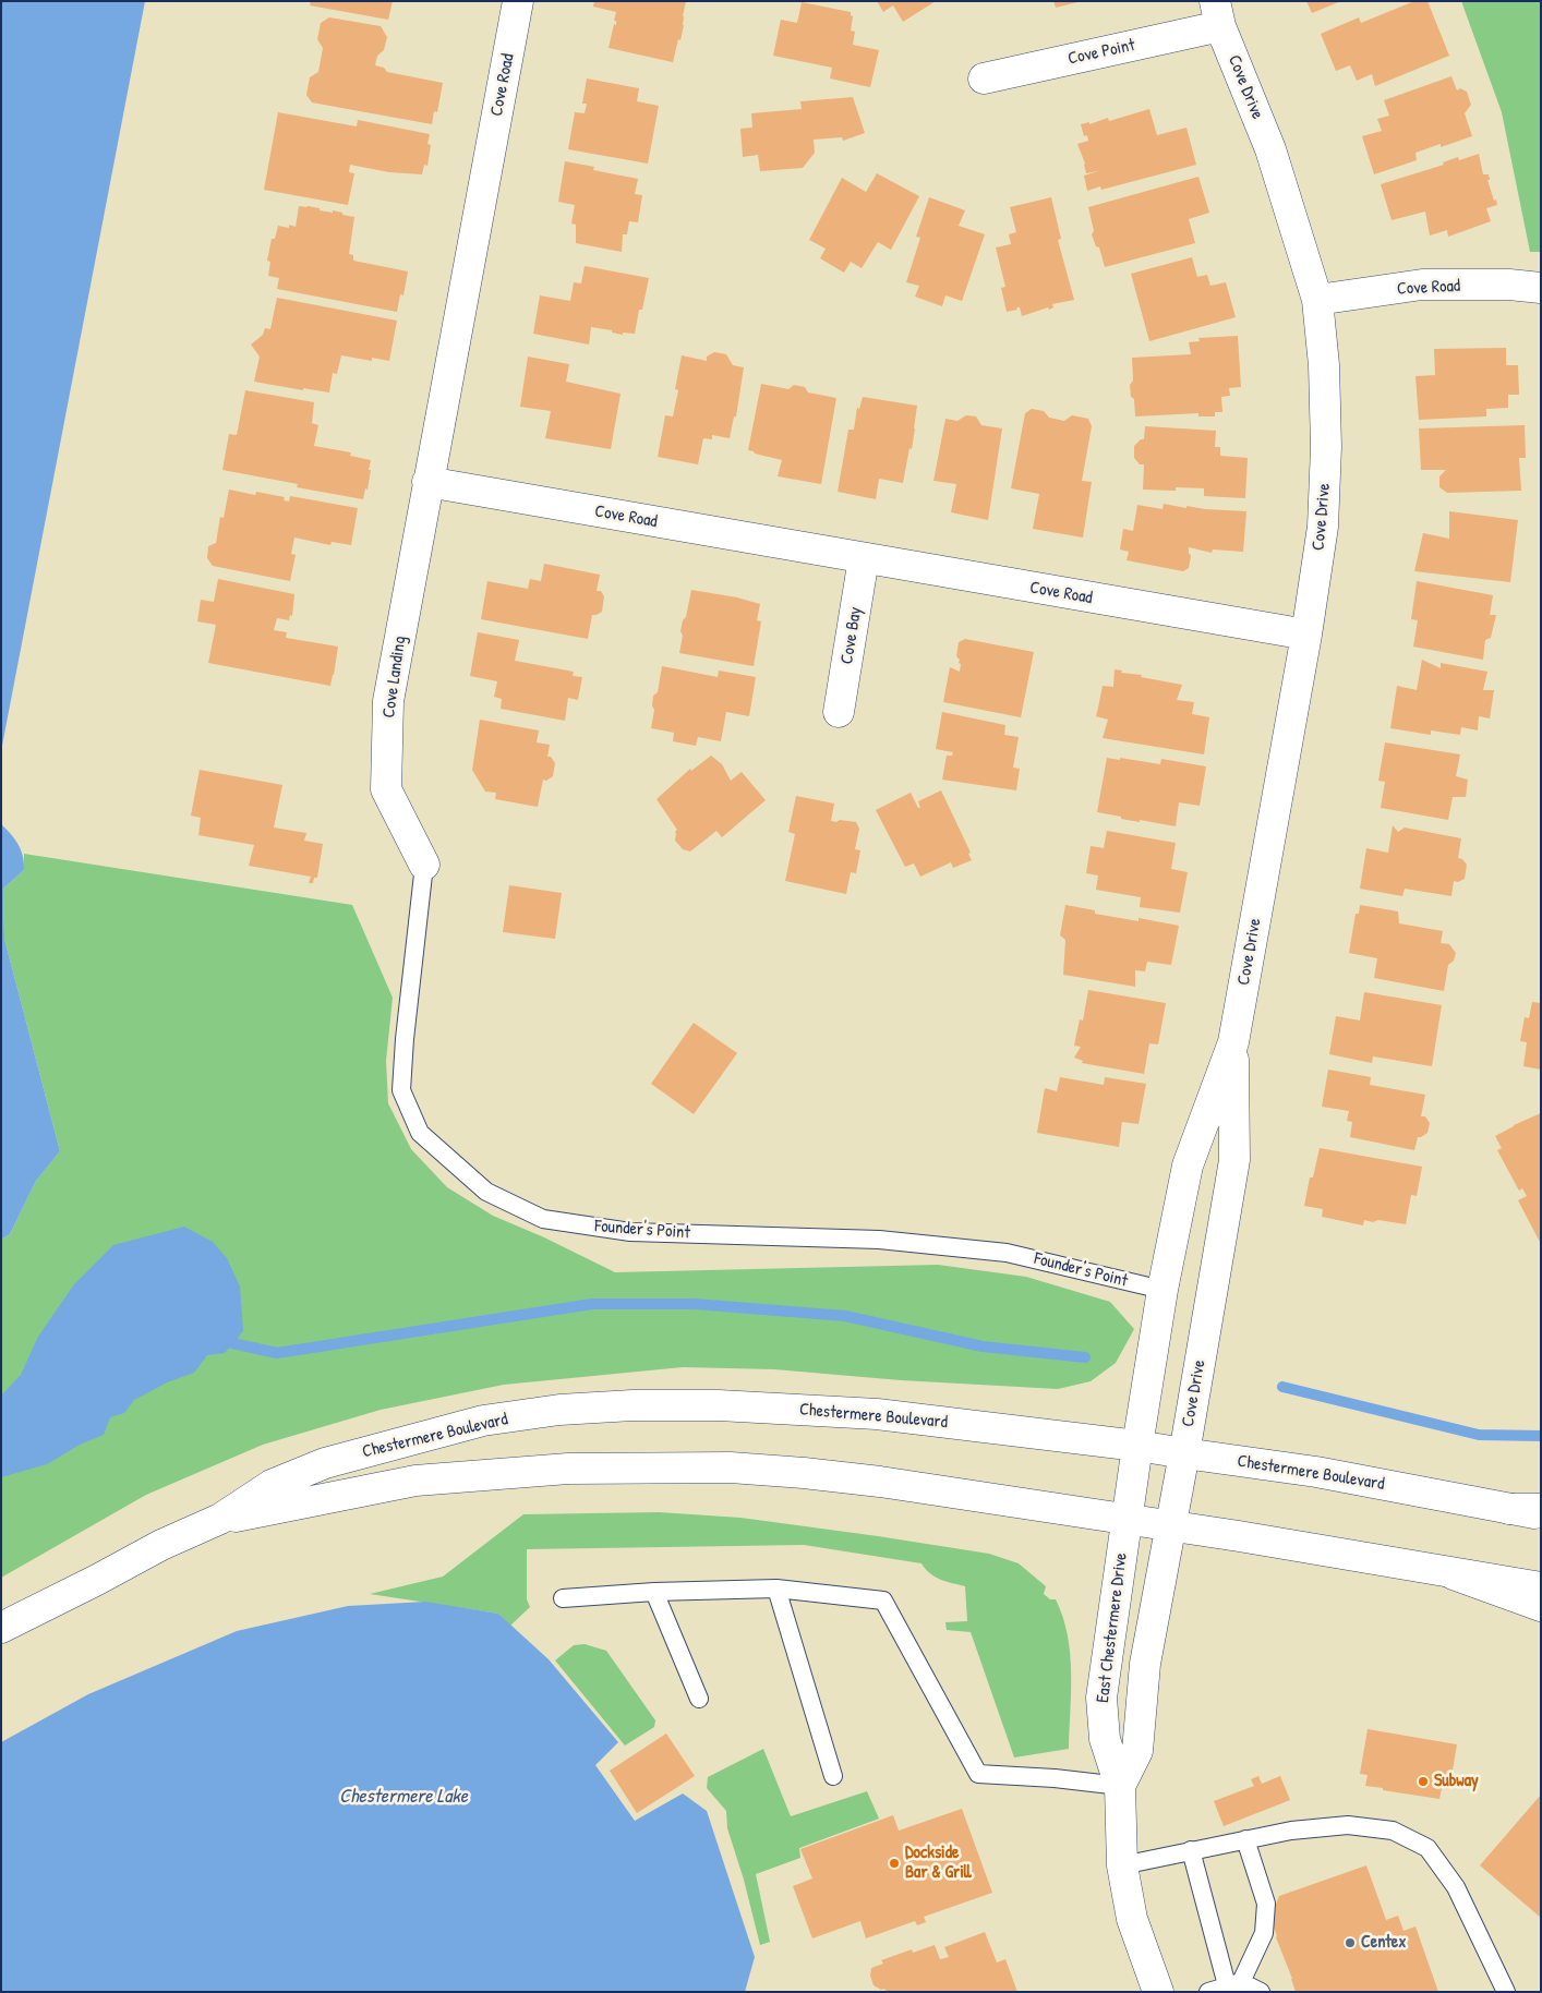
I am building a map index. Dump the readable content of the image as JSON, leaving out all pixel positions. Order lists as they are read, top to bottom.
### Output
{
  "streets": {
    "main road": [
      "Cove Point",
      "Cove Road",
      "Cove Drive",
      "Cove Bay",
      "Cove Landing",
      "Chestermere Boulevard",
      "East Chestermere Drive"
    ],
    "lane": ["Founder's Point"]
  },
  "crossings": [
    ["Cove Point", "Cove Drive"],
    ["Cove Road", "Cove Drive"],
    ["Cove Road", "Cove Bay"],
    ["Cove Road", "Cove Landing"],
    ["Cove Drive", "Founder's Point"],
    ["Cove Drive", "Chestermere Boulevard"],
    ["Cove Drive", "East Chestermere Drive"],
    ["Cove Landing", "Founder's Point"],
    ["Chestermere Boulevard", "East Chestermere Drive"]
  ],
  "water": ["Chestermere Lake"],
  "places": ["Subway", "Dockside Bar & Grill", "Centex"]
}
